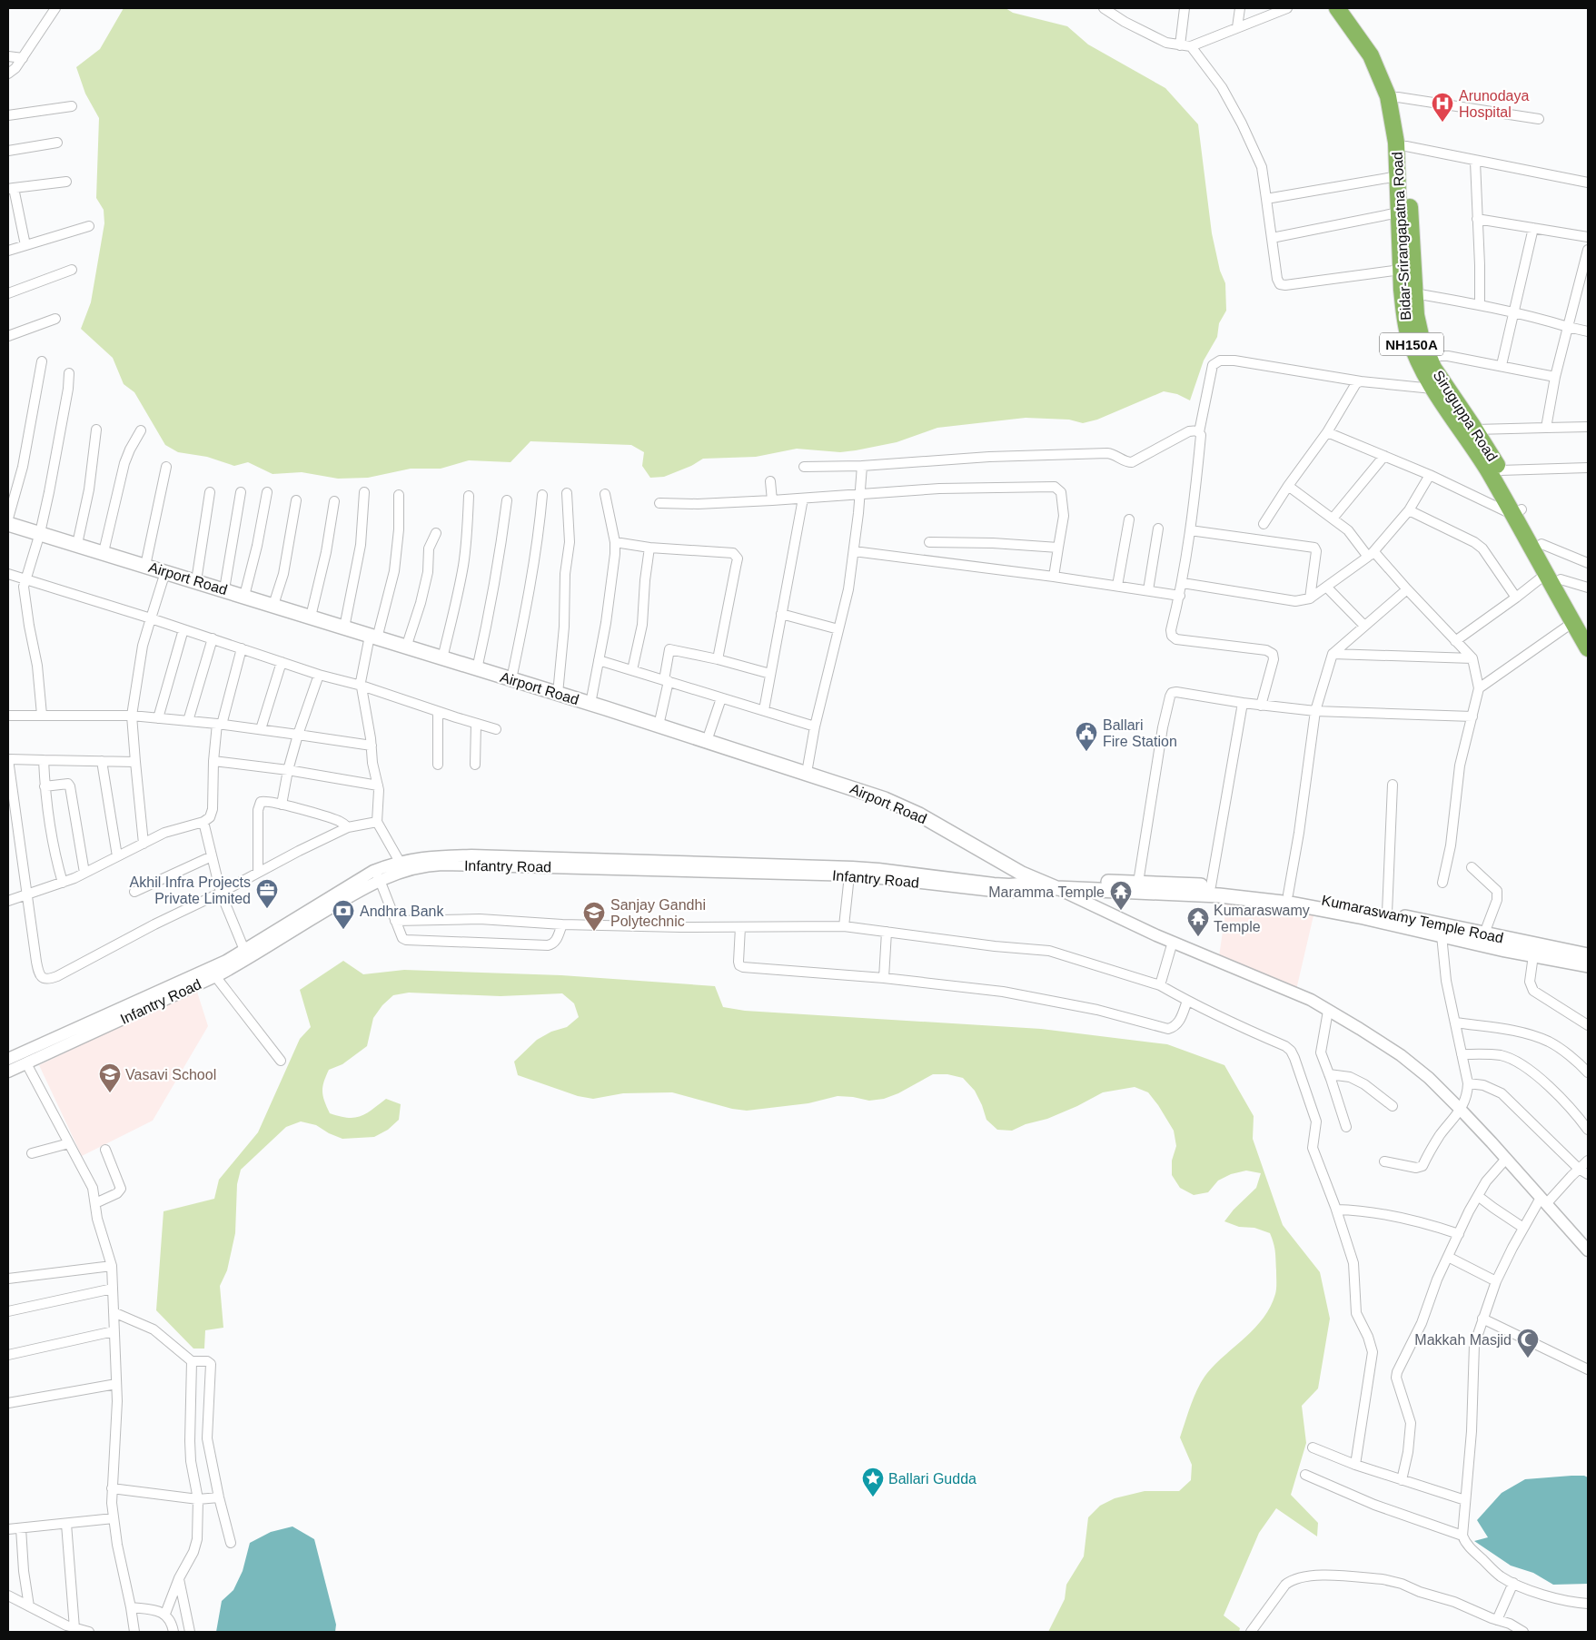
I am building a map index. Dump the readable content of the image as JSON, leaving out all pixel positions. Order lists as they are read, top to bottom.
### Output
{
  "streets": {
    "highway": ["Bidar-Srirangapatna Road", "NH150A", "Siruguppa Road"],
    "main road": ["Airport Road", "Kumaraswamy Temple Road"],
    "street": ["Infantry Road"]
  },
  "crossings": [
    ["Bidar-Srirangapatna Road", "Siruguppa Road"],
    ["Airport Road", "Infantry Road"],
    ["Airport Road", "Kumaraswamy Temple Road"],
    ["Infantry Road", "Kumaraswamy Temple Road"]
  ],
  "places": {
    "hospital": ["Arunodaya Hospital"],
    "public building": ["Ballari Fire Station"],
    "office": ["Akhil Infra Projects Private Limited"],
    "temple": ["Maramma Temple", "Kumaraswamy Temple"],
    "bank": ["Andhra Bank"],
    "school or university": ["Sanjay Gandhi Polytechnic", "Vasavi School"],
    "mosque": ["Makkah Masjid"],
    "place": ["Ballari Gudda"]
  }
}
